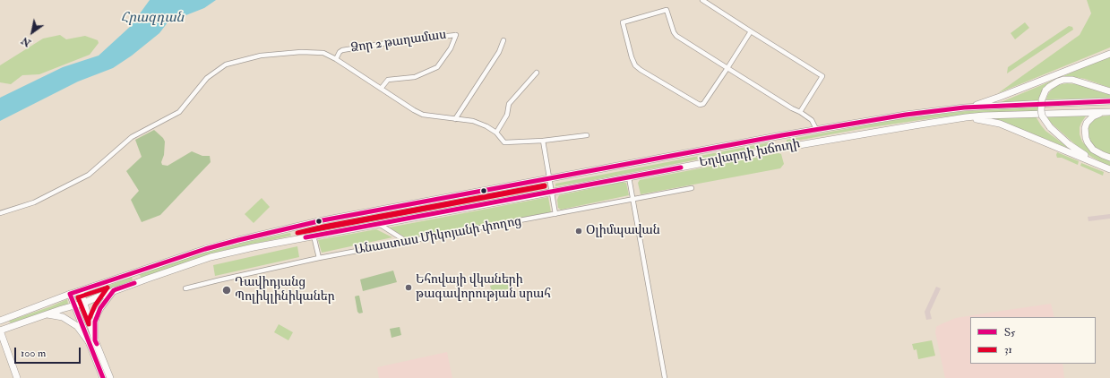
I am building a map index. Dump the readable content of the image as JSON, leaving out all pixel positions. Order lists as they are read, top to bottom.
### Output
{
  "streets": {
    "main road": ["Եղվարդի խճուղի"],
    "street": ["Ձոր 2 թաղամաս", "Անաստաս Միկոյանի փողոց"]
  },
  "water": ["Հրազդան"],
  "places": ["Օլիմպավան", "Եհովայի վկաների թագավորության սրահ", "Դավիդյանց Պոլիկլինիկաներ"],
  "lines": ["transit line Տ5", "transit line 31"],
  "legend": ["Տ5", "31"],
  "scale_bar": "100 m",
  "north": "bottom left"
}
